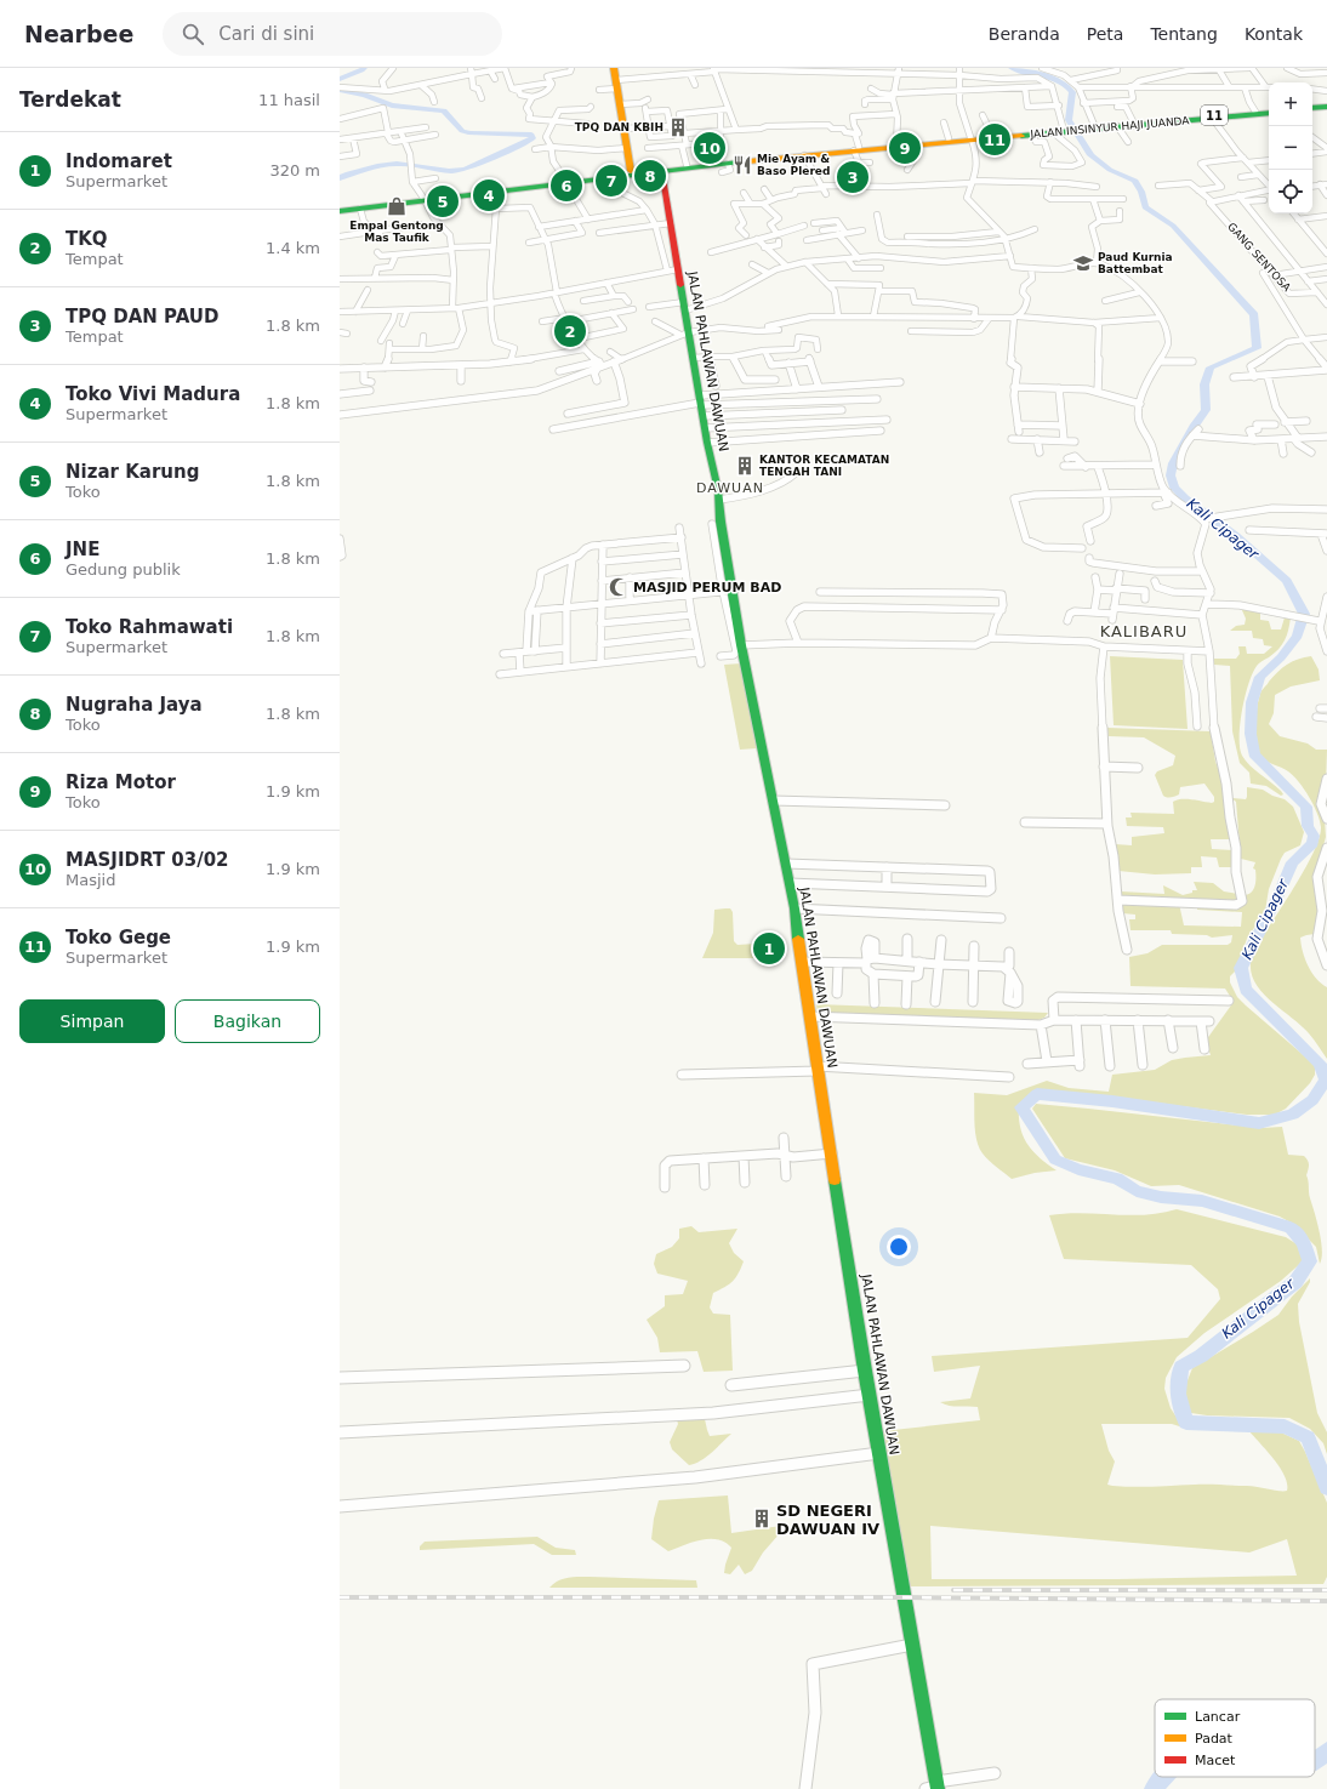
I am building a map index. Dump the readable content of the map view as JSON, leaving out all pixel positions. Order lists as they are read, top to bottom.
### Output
{
  "streets": {
    "main road": ["11", "JALAN INSINYUR HAJI JUANDA", "JALAN PAHLAWAN DAWUAN"],
    "street": ["GANG SENTOSA"]
  },
  "crossings": [
    ["JALAN INSINYUR HAJI JUANDA", "JALAN PAHLAWAN DAWUAN"]
  ],
  "districts": ["DAWUAN", "KALIBARU"],
  "water": ["Kali Cipager"],
  "places": {
    "building": ["TPQ DAN KBIH", "KANTOR KECAMATAN TENGAH TANI", "SD NEGERI DAWUAN IV"],
    "restaurant": ["Mie Ayam & Baso Plered"],
    "shop": ["Empal Gentong Mas Taufik"],
    "school or university": ["Paud Kurnia Battembat"],
    "mosque": ["MASJID PERUM BAD"]
  },
  "legend": ["Lancar", "Padat", "Macet"],
  "page": {
    "header": "Nearbee",
    "search": "Cari di sini",
    "nav": [
      "Beranda",
      "Peta",
      "Tentang",
      "Kontak"
    ],
    "heading": ["Terdekat", "11 hasil"],
    "map_buttons": ["+", "−"],
    "pins": [
      "11",
      "9",
      "10",
      "8",
      "3",
      "7",
      "6",
      "4",
      "5",
      "2",
      "1"
    ],
    "list": [
      {
        "mark": "1",
        "name": "Indomaret",
        "note": "Supermarket",
        "value": "320 m"
      },
      {
        "mark": "2",
        "name": "TKQ",
        "note": "Tempat",
        "value": "1.4 km"
      },
      {
        "mark": "3",
        "name": "TPQ DAN PAUD",
        "note": "Tempat",
        "value": "1.8 km"
      },
      {
        "mark": "4",
        "name": "Toko Vivi Madura",
        "note": "Supermarket",
        "value": "1.8 km"
      },
      {
        "mark": "5",
        "name": "Nizar Karung",
        "note": "Toko",
        "value": "1.8 km"
      },
      {
        "mark": "6",
        "name": "JNE",
        "note": "Gedung publik",
        "value": "1.8 km"
      },
      {
        "mark": "7",
        "name": "Toko Rahmawati",
        "note": "Supermarket",
        "value": "1.8 km"
      },
      {
        "mark": "8",
        "name": "Nugraha Jaya",
        "note": "Toko",
        "value": "1.8 km"
      },
      {
        "mark": "9",
        "name": "Riza Motor",
        "note": "Toko",
        "value": "1.9 km"
      },
      {
        "mark": "10",
        "name": "MASJIDRT 03/02",
        "note": "Masjid",
        "value": "1.9 km"
      },
      {
        "mark": "11",
        "name": "Toko Gege",
        "note": "Supermarket",
        "value": "1.9 km"
      }
    ],
    "buttons": ["Simpan", "Bagikan"]
  }
}
